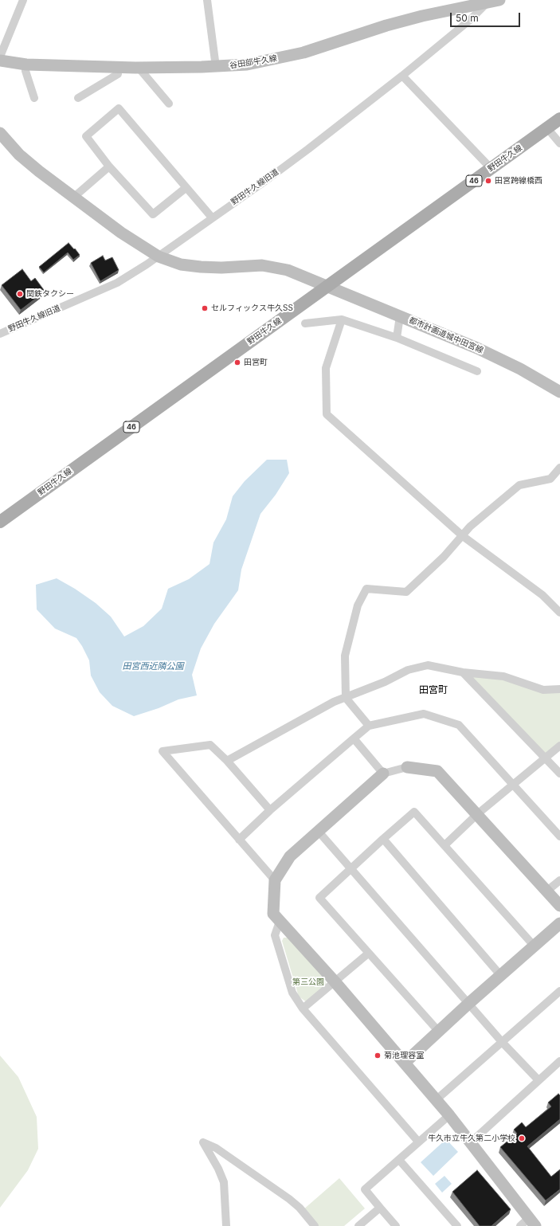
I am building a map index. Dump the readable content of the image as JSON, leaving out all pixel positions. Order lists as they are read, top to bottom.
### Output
{
  "streets": {
    "main road": ["野田牛久線", "46"],
    "street": ["谷田部牛久線", "野田牛久線旧道", "都市計画道城中田宮線"]
  },
  "crossings": [
    ["谷田部牛久線", "野田牛久線旧道"],
    ["野田牛久線", "都市計画道城中田宮線"],
    ["野田牛久線旧道", "都市計画道城中田宮線"]
  ],
  "districts": ["田宮町"],
  "water": ["田宮西近隣公園"],
  "parks": ["第三公園"],
  "places": [
    "田宮跨線橋西",
    "関鉄タクシー",
    "セルフィックス牛久SS",
    "田宮町",
    "菊池理容室",
    "牛久市立牛久第二小学校"
  ],
  "scale_bar": "50 m"
}
